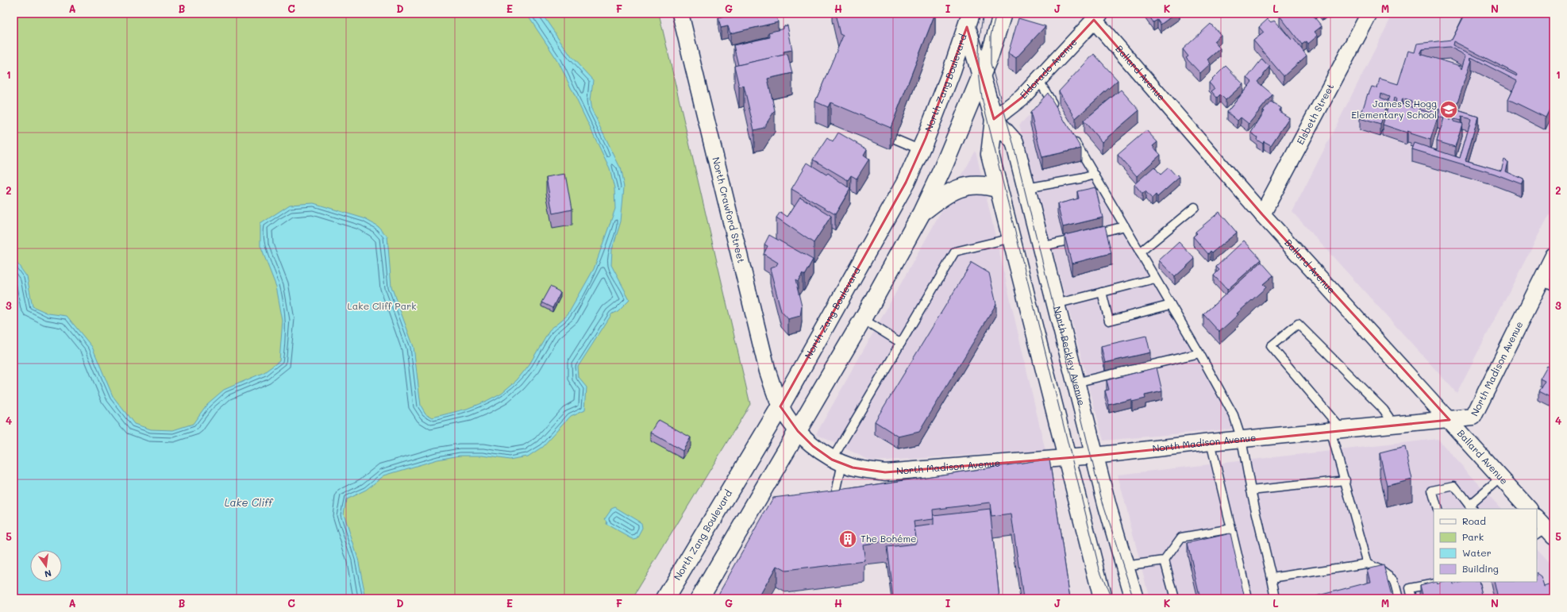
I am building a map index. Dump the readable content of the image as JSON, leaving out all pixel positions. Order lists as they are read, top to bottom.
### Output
{
  "streets": {
    "main road": ["North Zang Boulevard", "North Beckley Avenue"],
    "street": [
      "Eldorado Avenue",
      "Ballard Avenue",
      "Elsbeth Street",
      "North Crawford Street",
      "North Madison Avenue"
    ]
  },
  "crossings": [
    ["Eldorado Avenue", "Ballard Avenue"],
    ["Eldorado Avenue", "North Beckley Avenue"],
    ["Ballard Avenue", "Elsbeth Street"],
    ["Ballard Avenue", "North Madison Avenue"],
    ["North Zang Boulevard", "North Crawford Street"],
    ["North Zang Boulevard", "North Beckley Avenue"],
    ["North Zang Boulevard", "North Madison Avenue"],
    ["North Crawford Street", "North Madison Avenue"],
    ["North Beckley Avenue", "North Madison Avenue"]
  ],
  "water": ["Lake Cliff"],
  "parks": ["Lake Cliff Park"],
  "places": {
    "school or university": ["James S Hogg Elementary School"],
    "building": ["The Bohéme"]
  },
  "legend": [
    "Road",
    "Park",
    "Water",
    "Building"
  ],
  "north": "bottom",
  "grid": {
    "columns": [
      "A",
      "B",
      "C",
      "D",
      "E",
      "F",
      "G",
      "H",
      "I",
      "J",
      "K",
      "L",
      "M",
      "N"
    ],
    "rows": [
      "1",
      "2",
      "3",
      "4",
      "5"
    ]
  }
}
